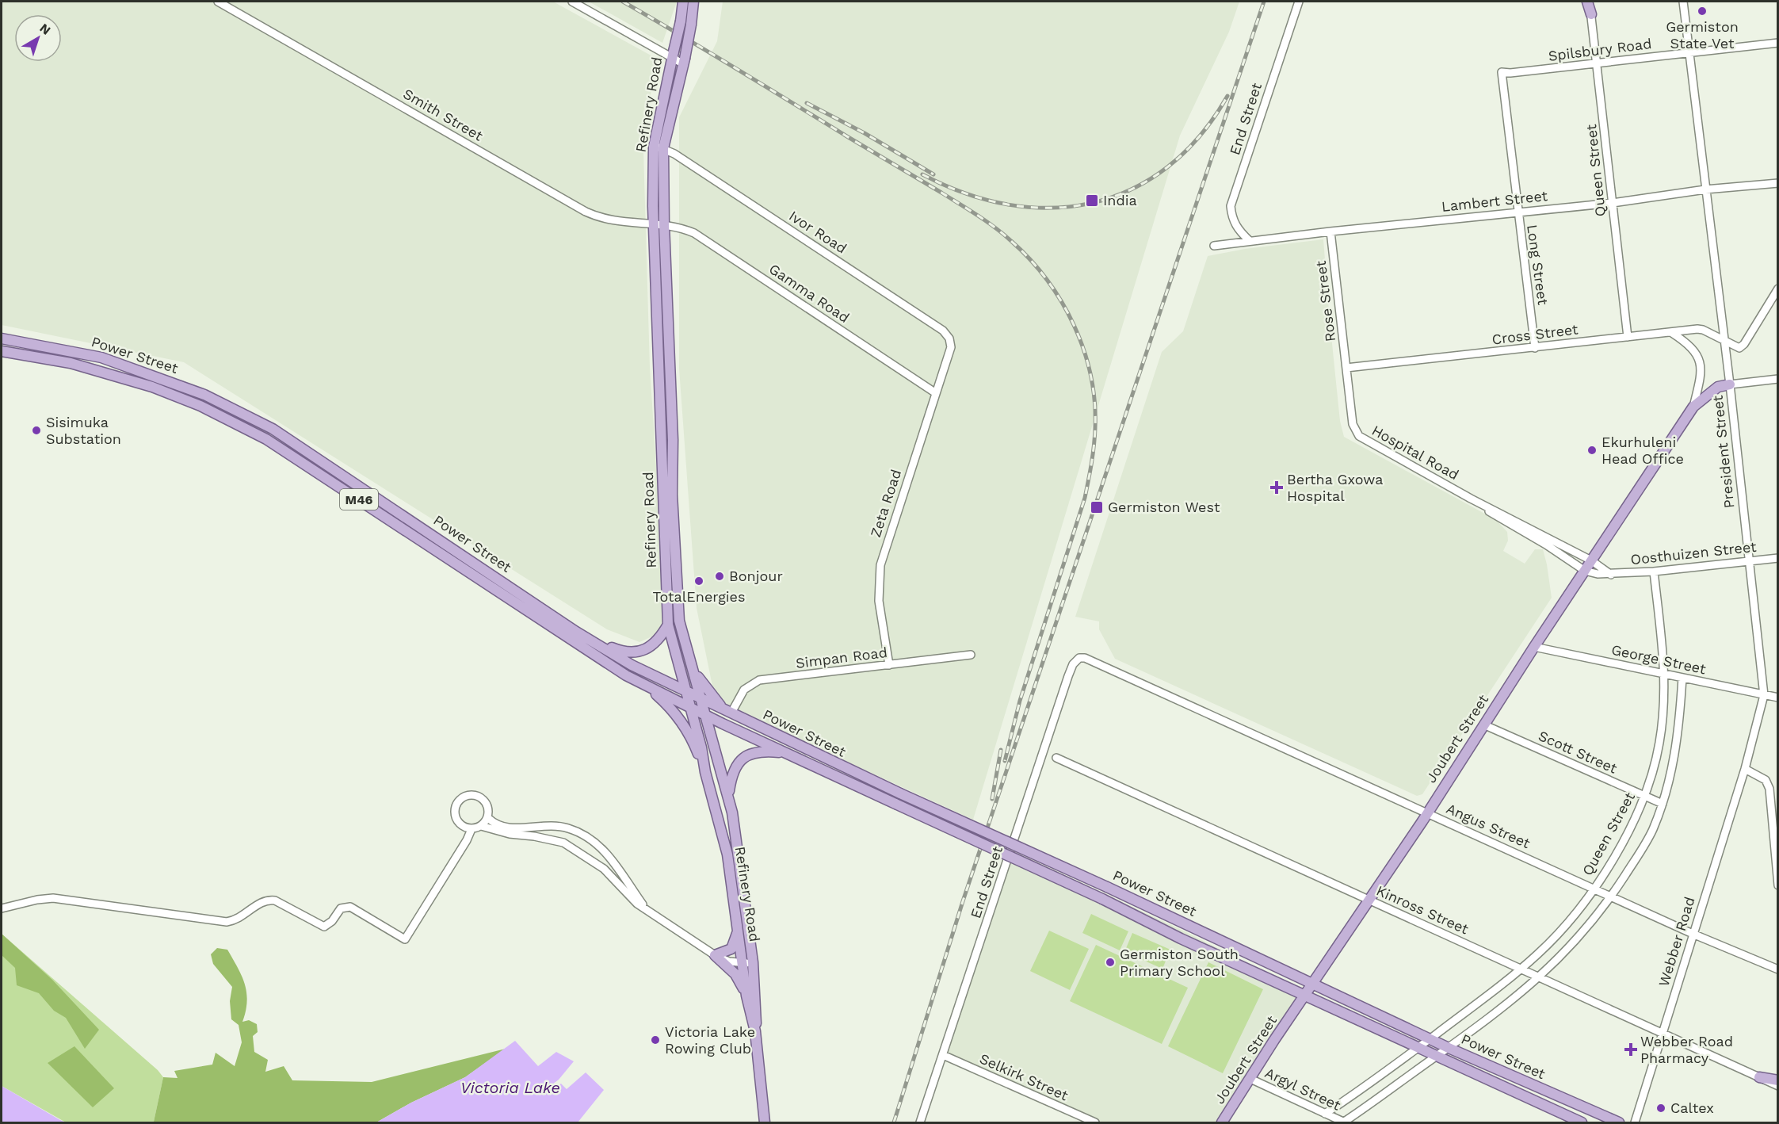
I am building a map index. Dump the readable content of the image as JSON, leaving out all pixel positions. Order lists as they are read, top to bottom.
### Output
{
  "streets": {
    "main road": [
      "Refinery Road",
      "Power Street",
      "M46",
      "Joubert Street"
    ],
    "street": [
      "Spilsbury Road",
      "Smith Street",
      "End Street",
      "Queen Street",
      "Lambert Street",
      "Ivor Road",
      "Long Street",
      "Gamma Road",
      "Rose Street",
      "Cross Street",
      "President Street",
      "Hospital Road",
      "Zeta Road",
      "Oosthuizen Street",
      "Simpan Road",
      "George Street",
      "Scott Street",
      "Angus Street",
      "Kinross Street",
      "Webber Road",
      "Selkirk Street",
      "Argyl Street"
    ]
  },
  "crossings": [
    ["Spilsbury Road", "Queen Street"],
    ["Spilsbury Road", "Long Street"],
    ["Spilsbury Road", "President Street"],
    ["Refinery Road", "Smith Street"],
    ["Refinery Road", "Ivor Road"],
    ["Refinery Road", "Gamma Road"],
    ["Refinery Road", "Power Street"],
    ["Smith Street", "Gamma Road"],
    ["End Street", "Lambert Street"],
    ["End Street", "Angus Street"],
    ["End Street", "Selkirk Street"],
    ["Queen Street", "Lambert Street"],
    ["Queen Street", "Cross Street"],
    ["Queen Street", "Power Street"],
    ["Queen Street", "Oosthuizen Street"],
    ["Queen Street", "George Street"],
    ["Queen Street", "Scott Street"],
    ["Queen Street", "Angus Street"],
    ["Queen Street", "Kinross Street"],
    ["Lambert Street", "Long Street"],
    ["Lambert Street", "Rose Street"],
    ["Lambert Street", "President Street"],
    ["Ivor Road", "Zeta Road"],
    ["Long Street", "Cross Street"],
    ["Gamma Road", "Zeta Road"],
    ["Rose Street", "Cross Street"],
    ["Rose Street", "Hospital Road"],
    ["Cross Street", "President Street"],
    ["Cross Street", "Hospital Road"],
    ["Power Street", "Simpan Road"],
    ["Power Street", "Joubert Street"],
    ["President Street", "Oosthuizen Street"],
    ["President Street", "George Street"],
    ["President Street", "Joubert Street"],
    ["President Street", "Webber Road"],
    ["Hospital Road", "Oosthuizen Street"],
    ["Hospital Road", "Joubert Street"],
    ["Zeta Road", "Simpan Road"],
    ["Oosthuizen Street", "Joubert Street"],
    ["George Street", "Joubert Street"],
    ["Joubert Street", "Scott Street"],
    ["Joubert Street", "Angus Street"],
    ["Joubert Street", "Kinross Street"],
    ["Joubert Street", "Argyl Street"],
    ["Angus Street", "Webber Road"],
    ["Kinross Street", "Webber Road"]
  ],
  "water": ["Victoria Lake"],
  "places": {
    "other": [
      "Germiston State Vet",
      "Sisimuka Substation",
      "Ekurhuleni Head Office",
      "Bonjour",
      "TotalEnergies",
      "Germiston South Primary School",
      "Victoria Lake Rowing Club",
      "Caltex"
    ],
    "transit": ["India", "Germiston West"],
    "health": ["Bertha Gxowa Hospital", "Webber Road Pharmacy"]
  },
  "north": "top right"
}
